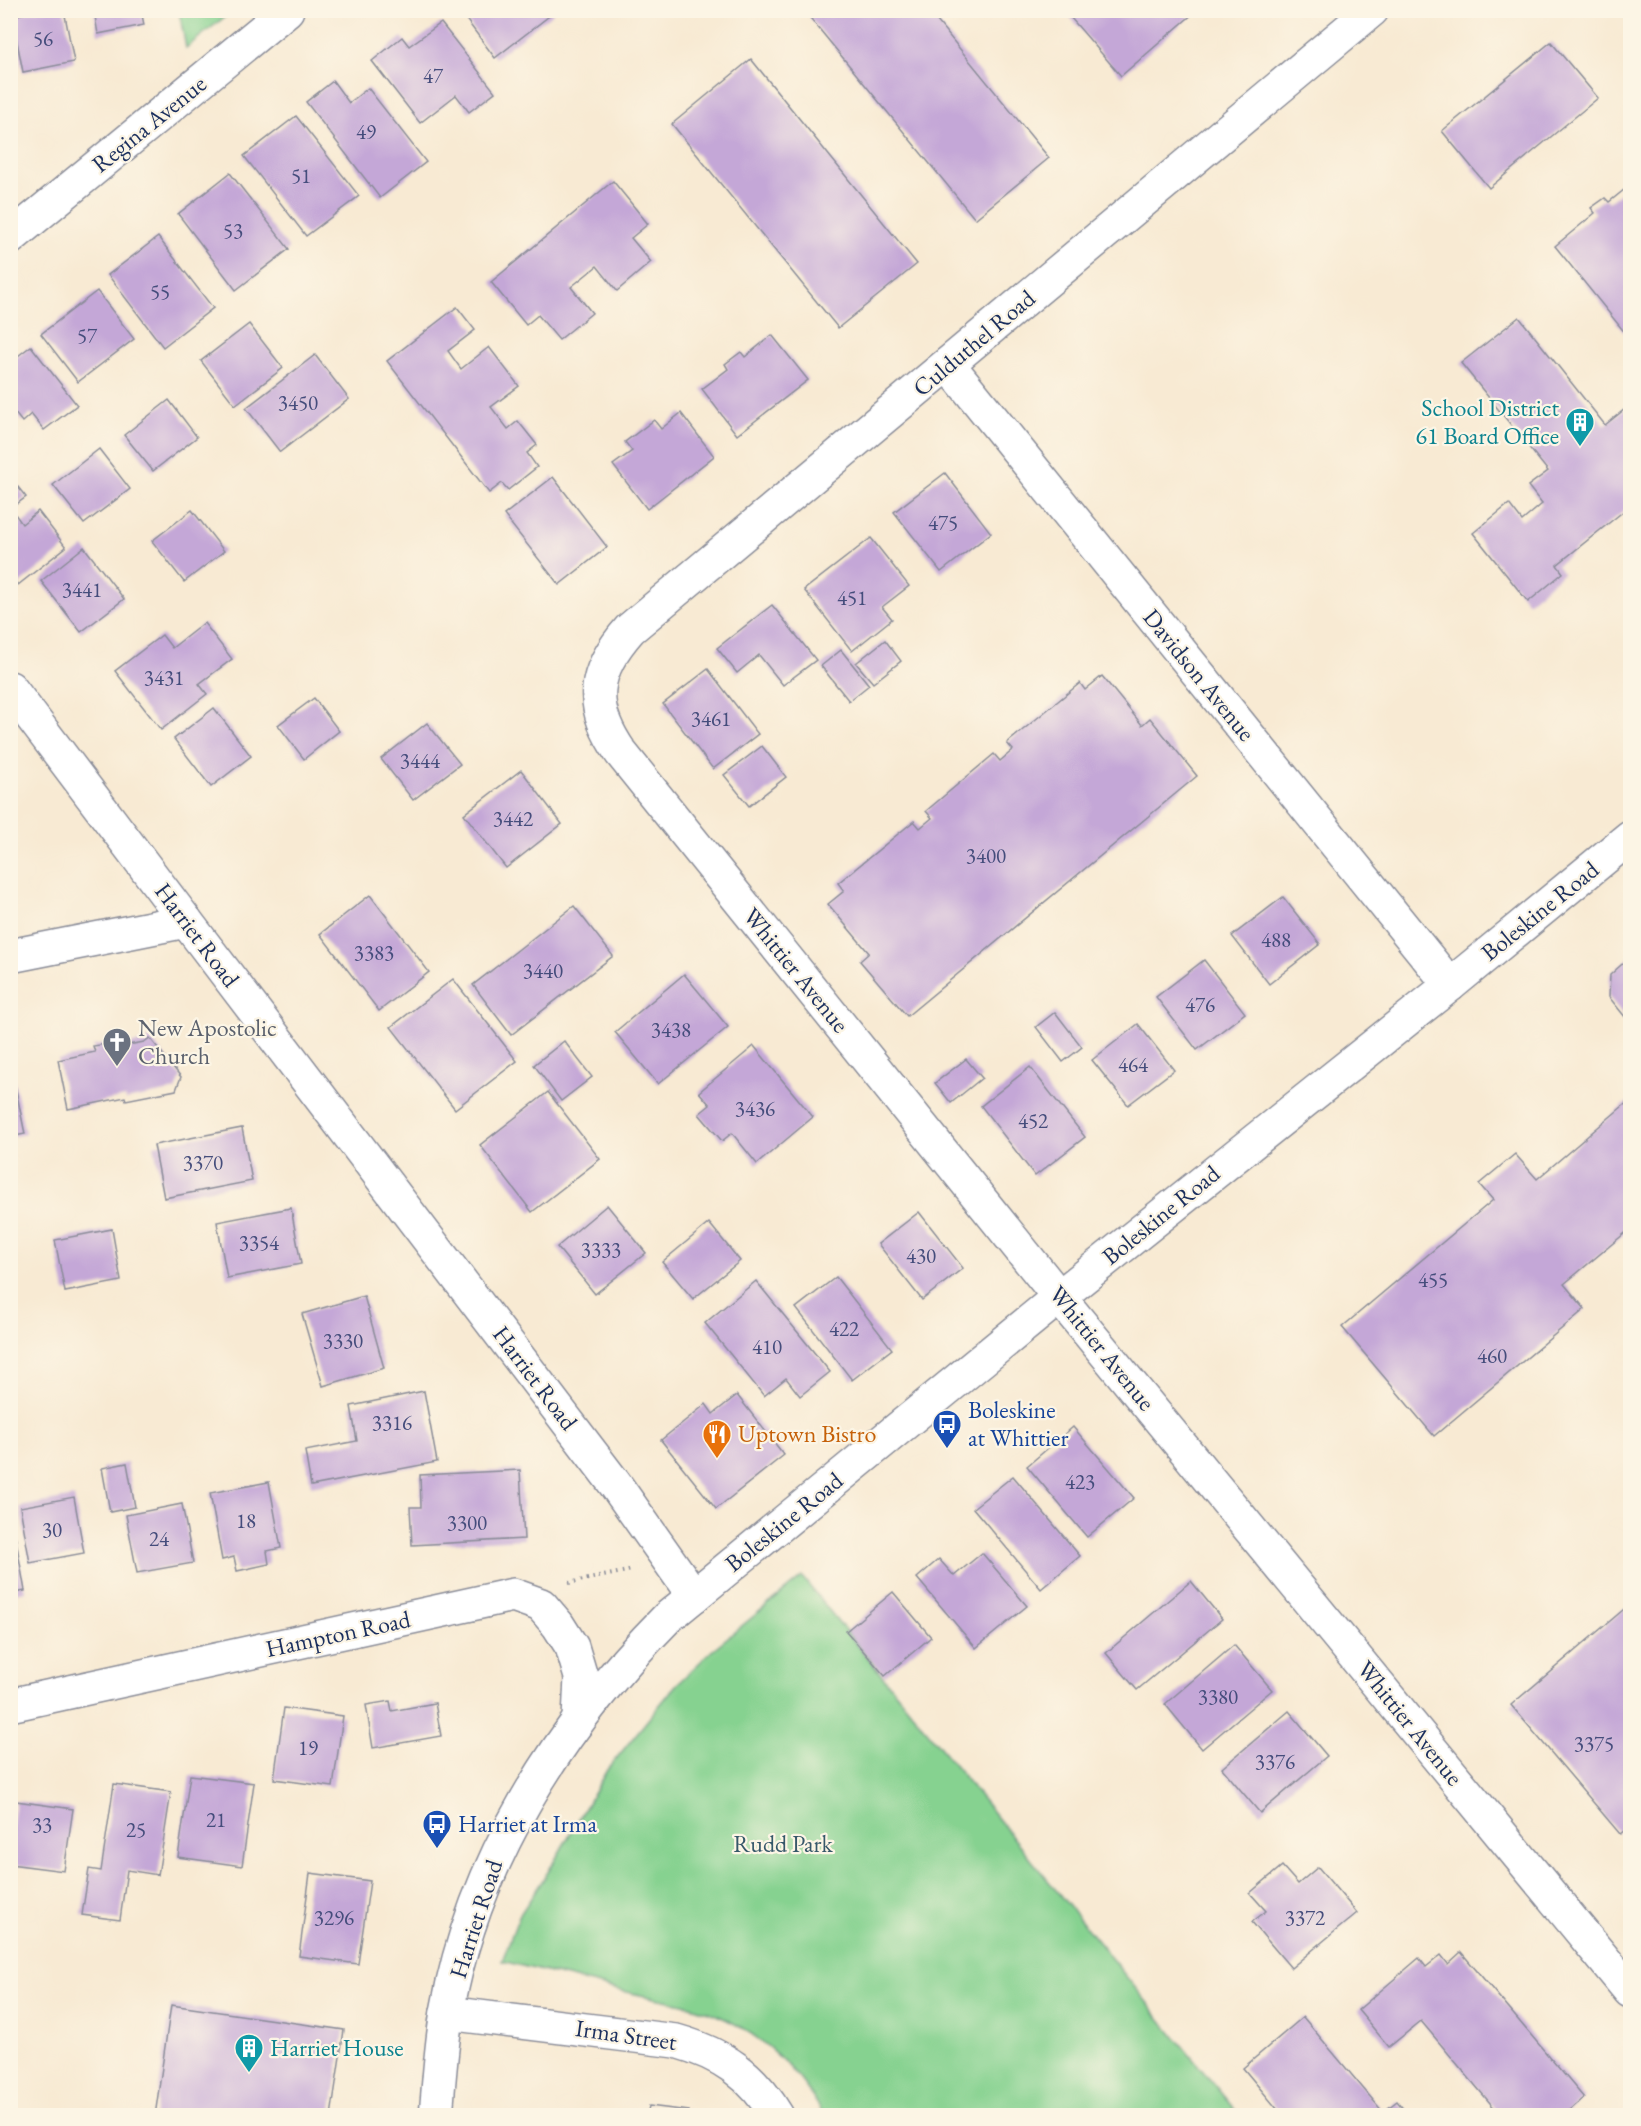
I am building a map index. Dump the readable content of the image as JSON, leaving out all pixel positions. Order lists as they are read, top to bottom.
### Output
{
  "streets": {
    "street": [
      "Regina Avenue",
      "Culduthel Road",
      "Davidson Avenue",
      "Boleskine Road",
      "Harriet Road",
      "Whittier Avenue",
      "Hampton Road",
      "Irma Street"
    ]
  },
  "crossings": [
    ["Culduthel Road", "Davidson Avenue"],
    ["Culduthel Road", "Whittier Avenue"],
    ["Davidson Avenue", "Boleskine Road"],
    ["Boleskine Road", "Harriet Road"],
    ["Boleskine Road", "Whittier Avenue"],
    ["Harriet Road", "Irma Street"]
  ],
  "parks": ["Rudd Park"],
  "places": {
    "building": ["School District 61 Board Office", "Harriet House"],
    "church": ["New Apostolic Church"],
    "bus stop": ["Boleskine at Whittier", "Harriet at Irma"],
    "restaurant": ["Uptown Bistro"]
  },
  "house_numbers": [
    "56",
    "47",
    "49",
    "51",
    "53",
    "55",
    "57",
    "3450",
    "475",
    "3441",
    "451",
    "3431",
    "3461",
    "3444",
    "3442",
    "3400",
    "488",
    "3383",
    "3440",
    "476",
    "3438",
    "464",
    "3436",
    "452",
    "3370",
    "3354",
    "3333",
    "430",
    "455",
    "422",
    "3330",
    "410",
    "460",
    "3316",
    "423",
    "18",
    "3300",
    "30",
    "24",
    "3380",
    "3375",
    "19",
    "3376",
    "21",
    "33",
    "25",
    "3296",
    "3372"
  ]
}
